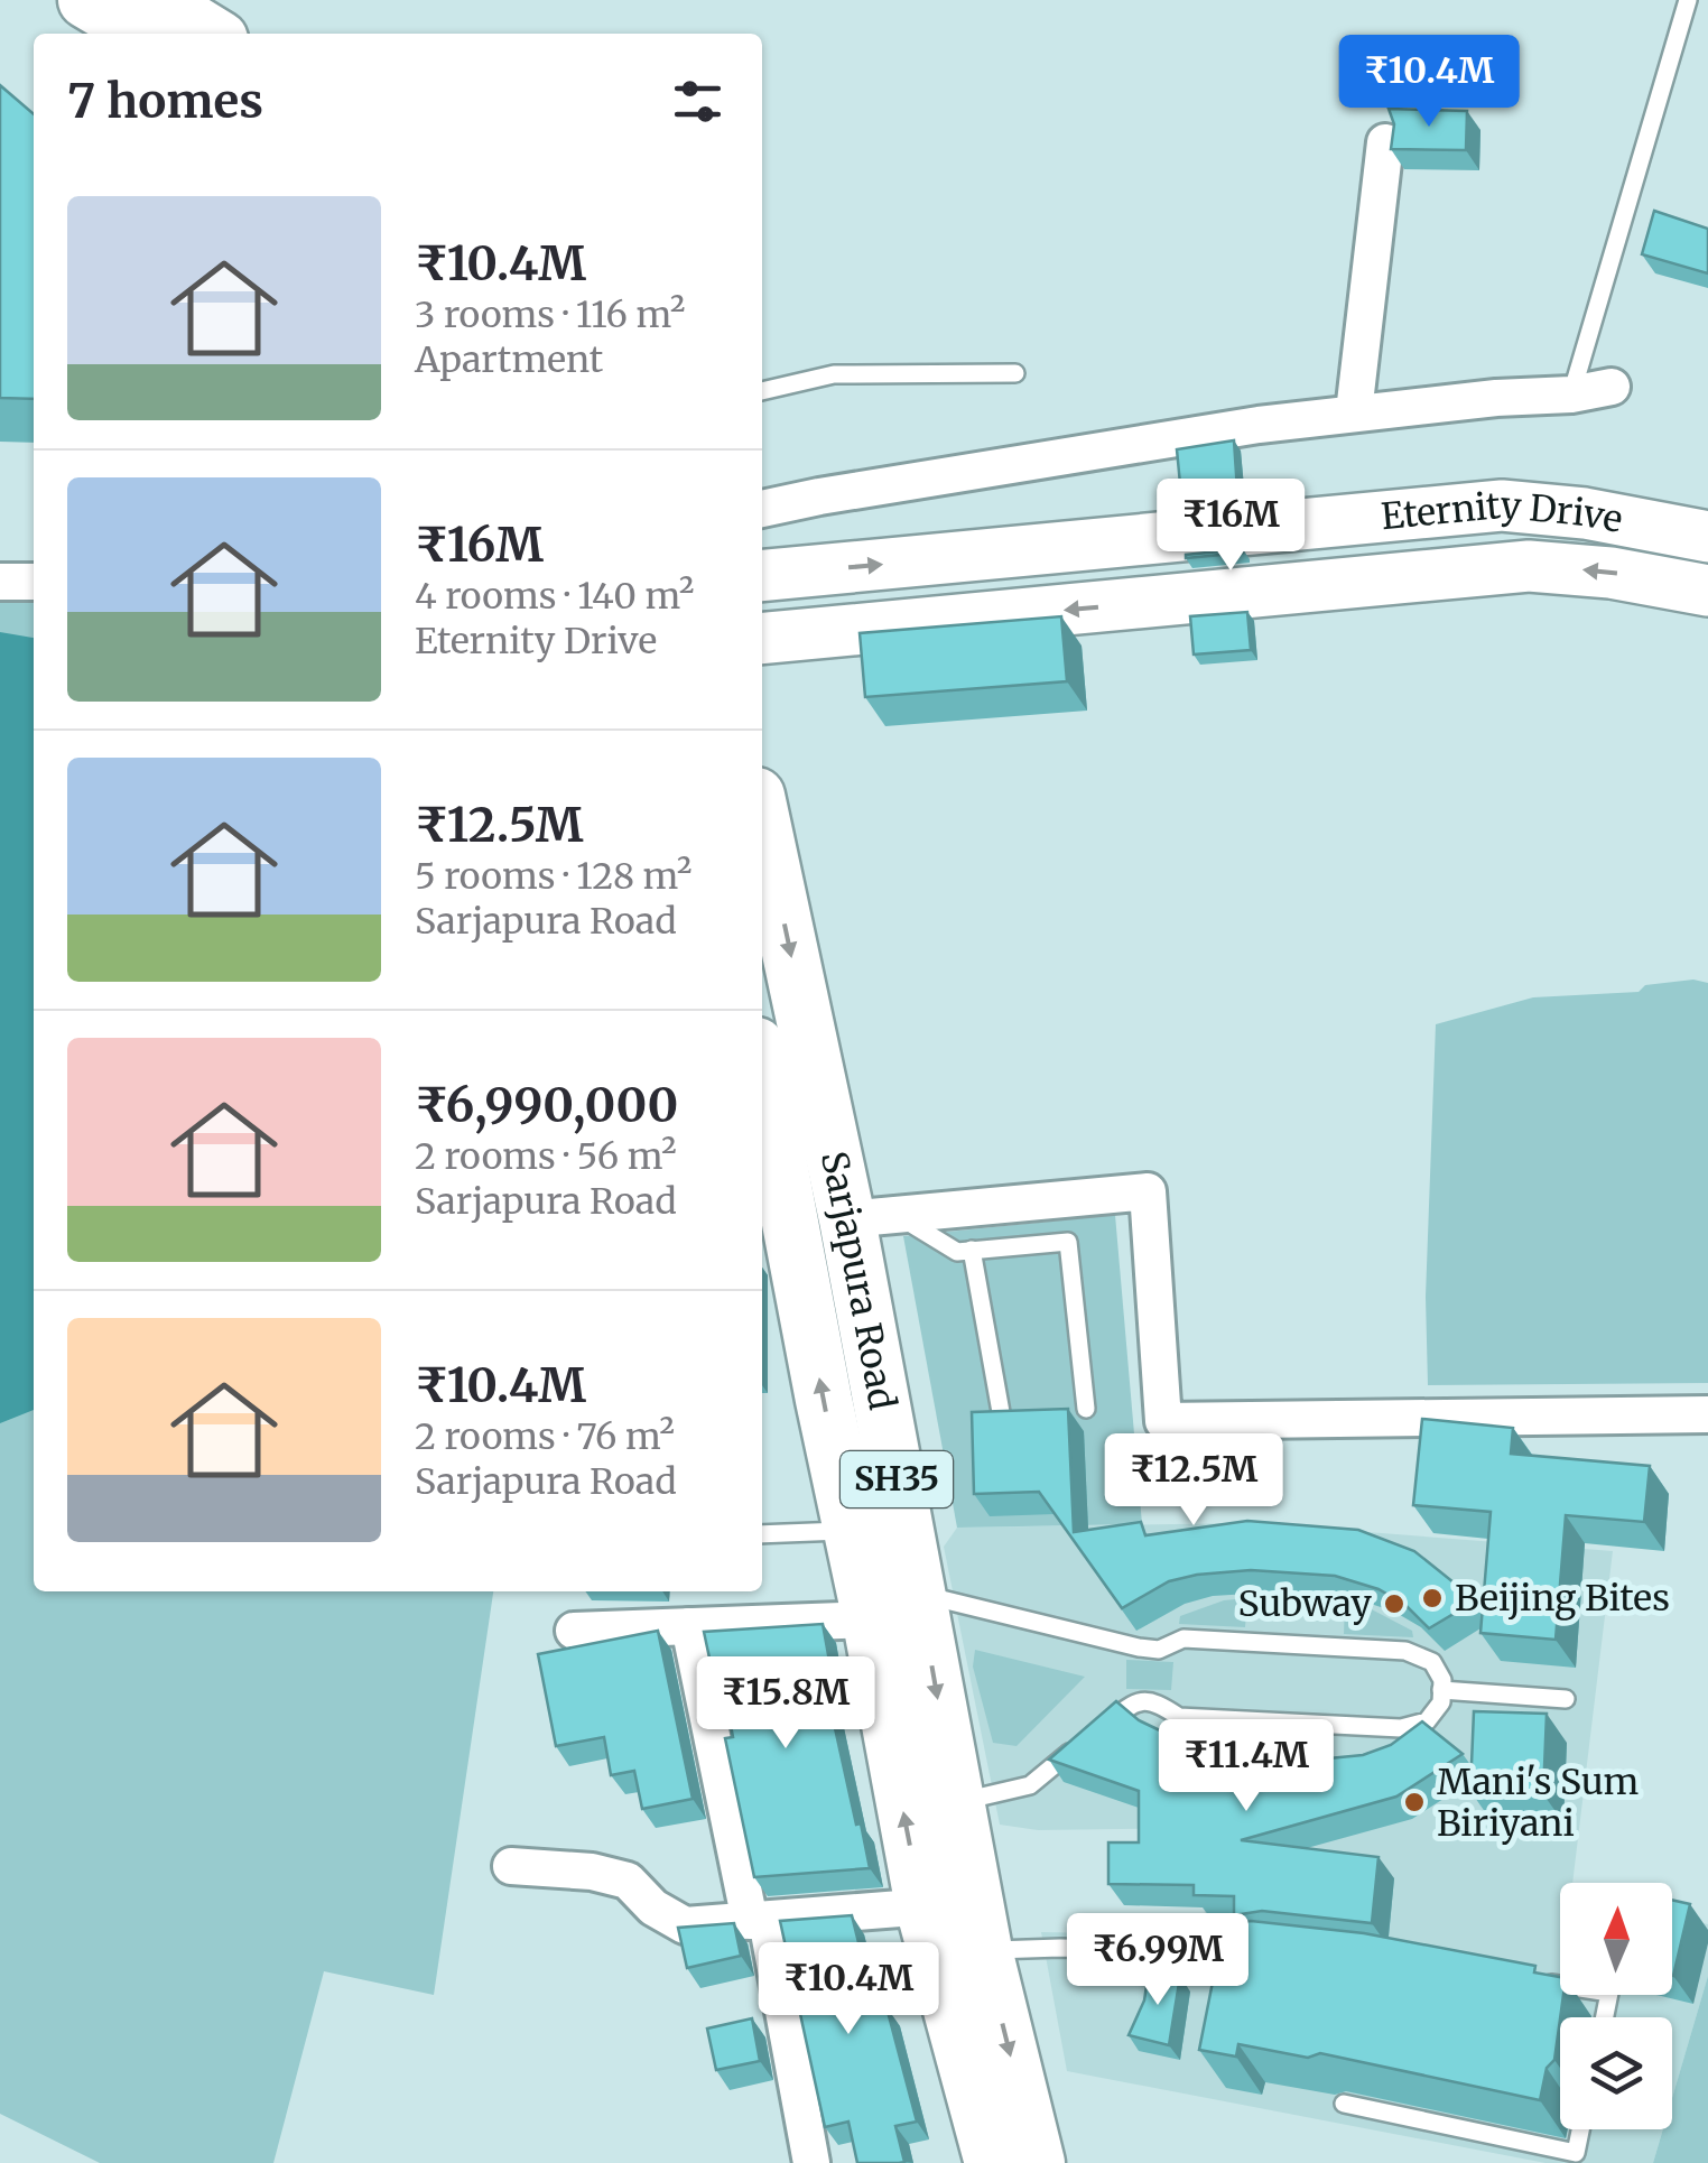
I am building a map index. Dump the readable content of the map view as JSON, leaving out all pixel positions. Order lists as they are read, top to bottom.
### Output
{
  "streets": {
    "main road": ["Sarjapura Road", "SH35"],
    "street": ["Eternity Drive"]
  },
  "places": ["Beijing Bites", "Subway", "Mani's Sum Biriyani"],
  "north": "top",
  "page": {
    "heading": "7 homes",
    "price": [
      "₹10.4M",
      "₹16M",
      "₹12.5M",
      "₹15.8M",
      "₹11.4M",
      "₹6.99M",
      "₹10.4M"
    ],
    "list": [
      {
        "name": "₹10.4M",
        "note": "3 rooms · 116 m² · Apartment"
      },
      {
        "name": "₹16M",
        "note": "4 rooms · 140 m² · Eternity Drive"
      },
      {
        "name": "₹12.5M",
        "note": "5 rooms · 128 m² · Sarjapura Road"
      },
      {
        "name": "₹6,990,000",
        "note": "2 rooms · 56 m² · Sarjapura Road"
      },
      {
        "name": "₹10.4M",
        "note": "2 rooms · 76 m² · Sarjapura Road"
      }
    ]
  }
}
